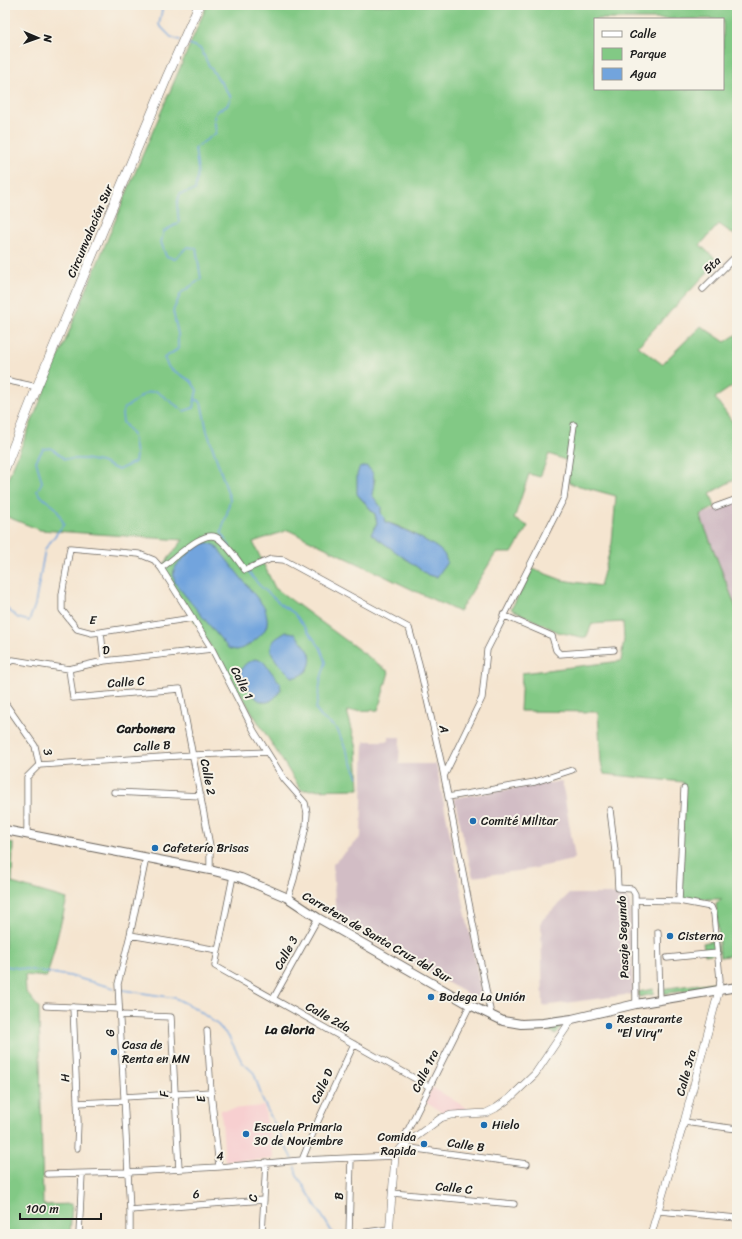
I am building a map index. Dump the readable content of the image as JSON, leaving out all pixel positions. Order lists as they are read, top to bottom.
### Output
{
  "streets": {
    "main road": ["Circunvalación Sur", "Carretera de Santa Cruz del Sur"],
    "street": [
      "5ta",
      "E",
      "D",
      "Calle C",
      "Calle 1",
      "A",
      "Calle B",
      "3",
      "Calle 2",
      "Pasaje Segundo",
      "Calle 3",
      "Calle 2da",
      "G",
      "Calle 1ra",
      "Calle 3ra",
      "H",
      "Calle D",
      "F",
      "4",
      "6",
      "B",
      "C"
    ]
  },
  "crossings": [
    ["E", "Calle 1"],
    ["E", "4"],
    ["D", "Calle C"],
    ["D", "Calle 1"],
    ["Calle C", "Calle 2"],
    ["Calle 1", "A"],
    ["Calle 1", "Calle B"],
    ["Calle 1", "Carretera de Santa Cruz del Sur"],
    ["A", "Carretera de Santa Cruz del Sur"],
    ["Calle B", "3"],
    ["Calle B", "Calle 2"],
    ["Calle B", "Calle 1ra"],
    ["3", "Carretera de Santa Cruz del Sur"],
    ["Calle 2", "Carretera de Santa Cruz del Sur"],
    ["Carretera de Santa Cruz del Sur", "Pasaje Segundo"],
    ["Carretera de Santa Cruz del Sur", "Calle 3"],
    ["Carretera de Santa Cruz del Sur", "G"],
    ["Carretera de Santa Cruz del Sur", "Calle 1ra"],
    ["Carretera de Santa Cruz del Sur", "Calle 3ra"],
    ["Calle 3", "Calle 2da"],
    ["Calle 2da", "Calle 1ra"],
    ["Calle 2da", "Calle D"],
    ["G", "F"],
    ["G", "4"],
    ["G", "6"],
    ["Calle D", "4"],
    ["F", "4"],
    ["4", "B"],
    ["4", "C"],
    ["6", "C"]
  ],
  "districts": ["Carbonera", "La Gloria"],
  "places": [
    "Comité Militar",
    "Cafetería Brisas",
    "Cisterna",
    "Bodega La Unión",
    "Restaurante \"El Viry\"",
    "Casa de Renta en MN",
    "Hielo",
    "Escuela Primaria 30 de Noviembre",
    "Comida Rapida"
  ],
  "legend": ["Calle", "Parque", "Agua"],
  "scale_bar": "100 m",
  "north": "right"
}
